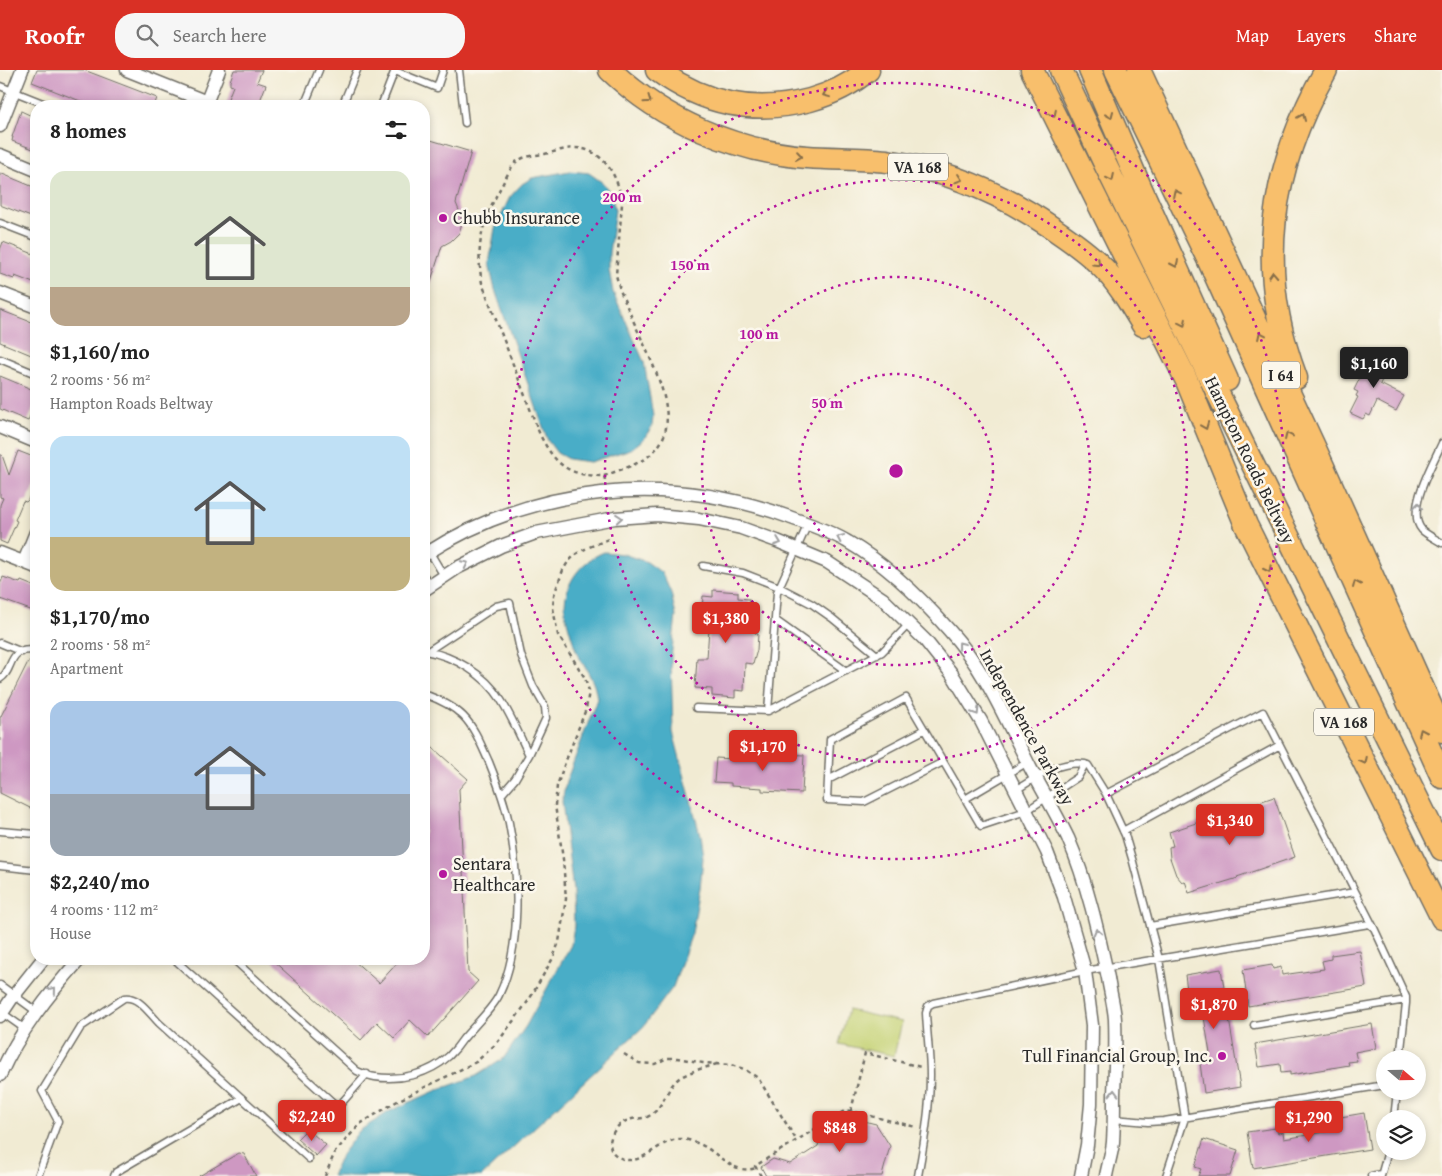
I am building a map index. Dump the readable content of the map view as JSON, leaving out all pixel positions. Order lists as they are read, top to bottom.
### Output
{
  "streets": {
    "highway": ["VA 168", "I 64", "Hampton Roads Beltway"],
    "street": ["Independence Parkway"]
  },
  "places": ["Chubb Insurance", "Sentara Healthcare", "Tull Financial Group, Inc."],
  "north": "right",
  "page": {
    "header": "Roofr",
    "search": "Search here",
    "nav": ["Map", "Layers", "Share"],
    "heading": "8 homes",
    "list": [
      {
        "name": "$1,160/mo",
        "note": "2 rooms · 56 m² · Hampton Roads Beltway"
      },
      {
        "name": "$1,170/mo",
        "note": "2 rooms · 58 m² · Apartment"
      },
      {
        "name": "$2,240/mo",
        "note": "4 rooms · 112 m² · House"
      }
    ],
    "price": [
      "$1,160",
      "$1,380",
      "$1,170",
      "$1,340",
      "$1,870",
      "$2,240",
      "$1,290",
      "$848"
    ]
  },
  "rings": [
    "200 m",
    "150 m",
    "100 m",
    "50 m"
  ]
}
